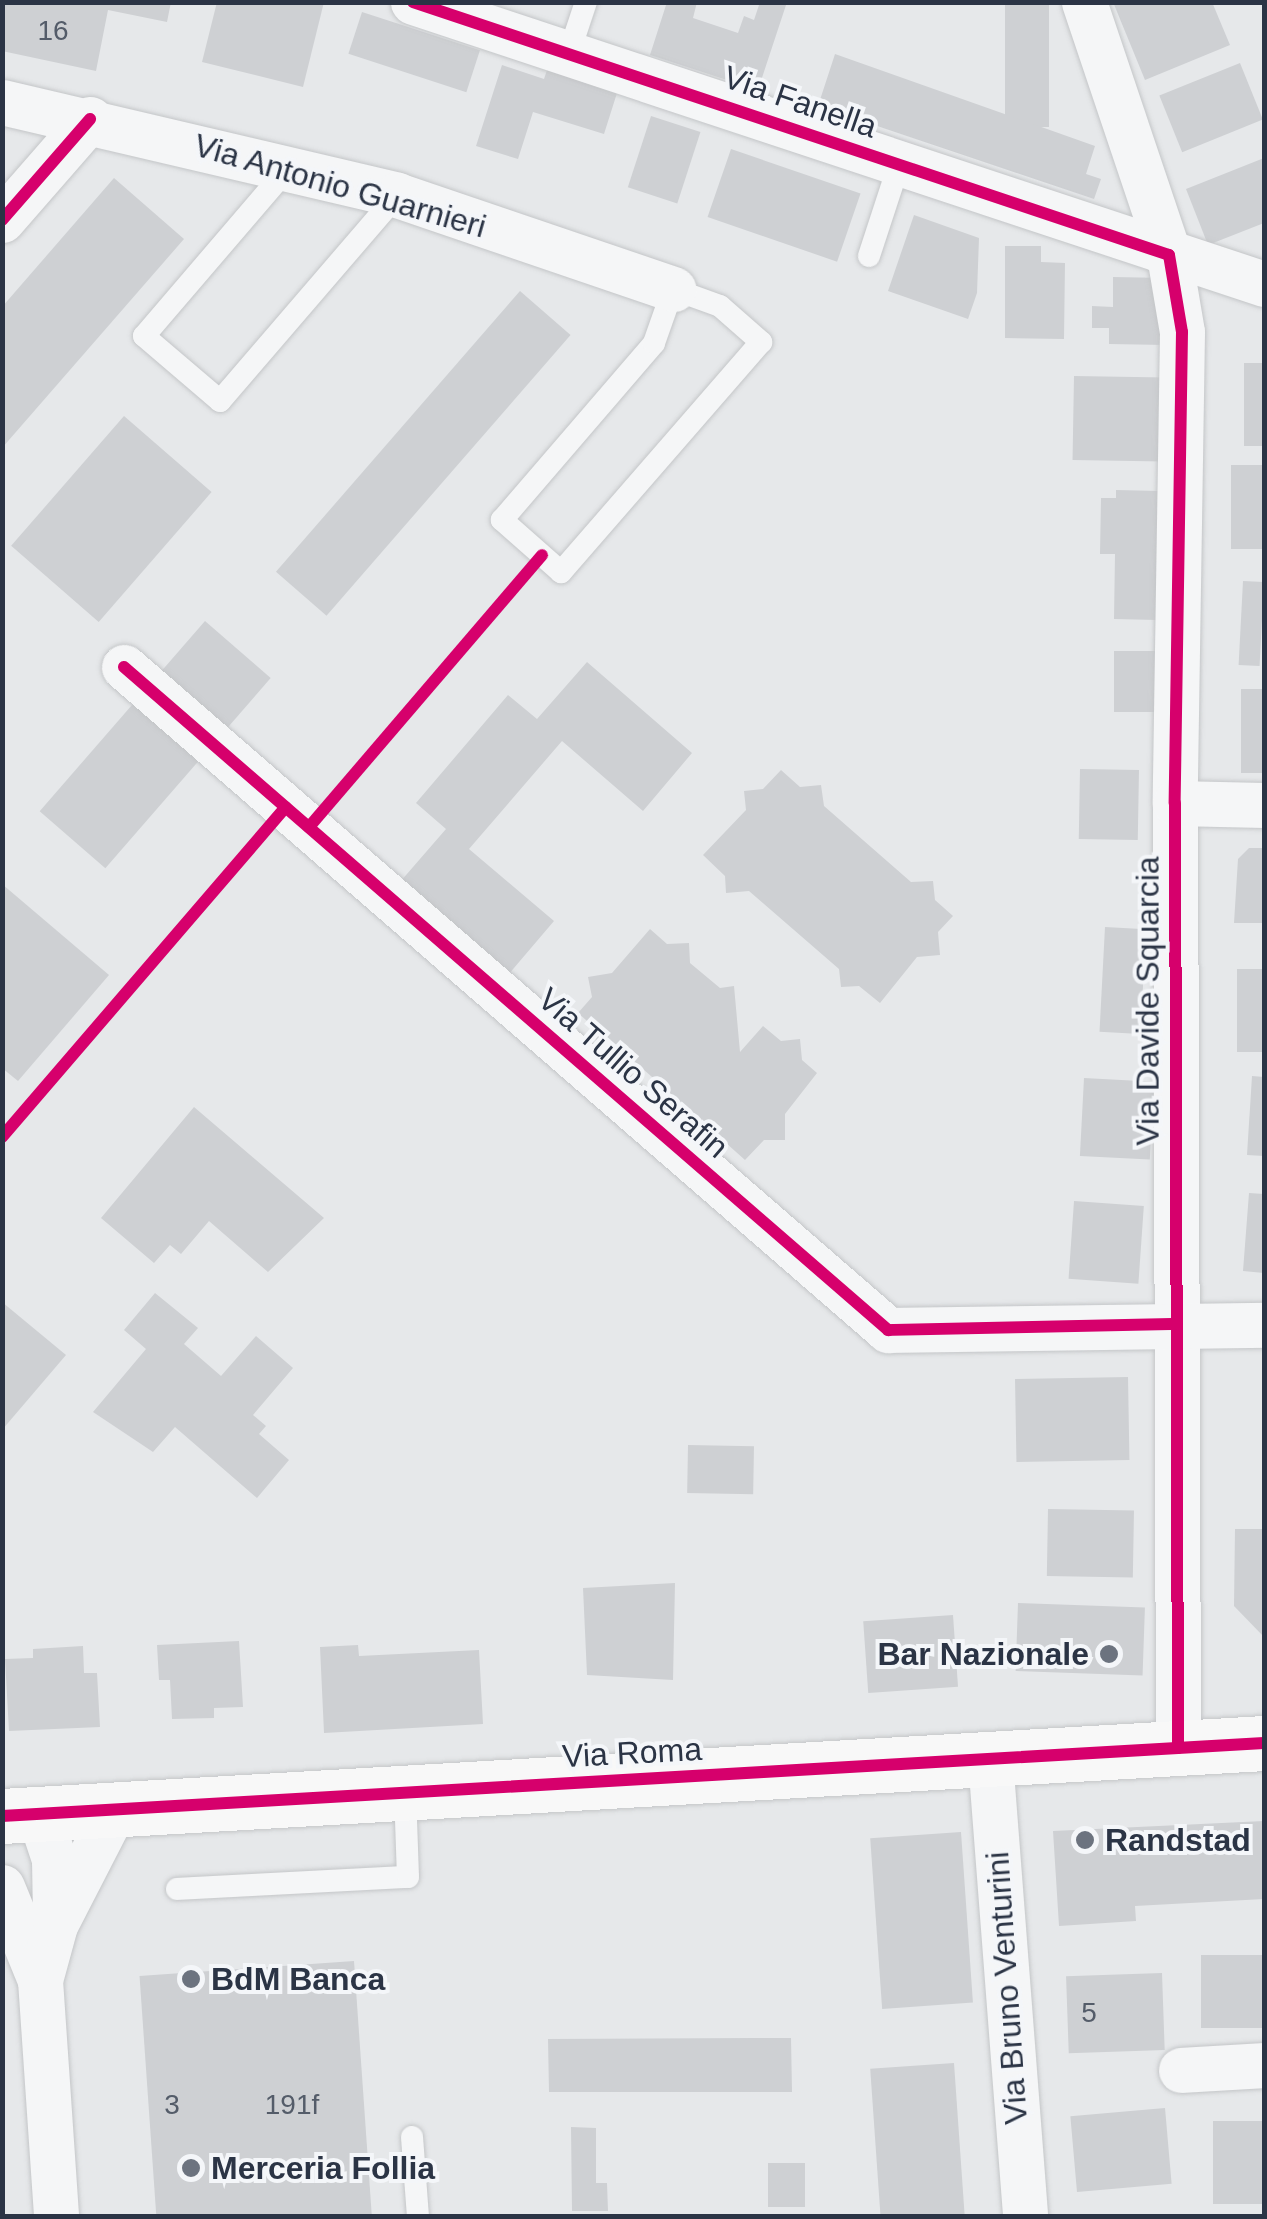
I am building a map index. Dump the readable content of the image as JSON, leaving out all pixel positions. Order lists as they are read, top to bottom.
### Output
{
  "streets": {
    "main road": ["Via Roma"],
    "street": [
      "Via Fanella",
      "Via Antonio Guarnieri",
      "Via Davide Squarcia",
      "Via Tullio Serafin",
      "Via Bruno Venturini"
    ]
  },
  "crossings": [
    ["Via Fanella", "Via Davide Squarcia"],
    ["Via Davide Squarcia", "Via Tullio Serafin"],
    ["Via Davide Squarcia", "Via Roma"],
    ["Via Roma", "Via Bruno Venturini"]
  ],
  "places": [
    "Bar Nazionale",
    "Randstad",
    "BdM Banca",
    "Merceria Follia"
  ],
  "house_numbers": [
    "16",
    "5",
    "3",
    "191f"
  ]
}
